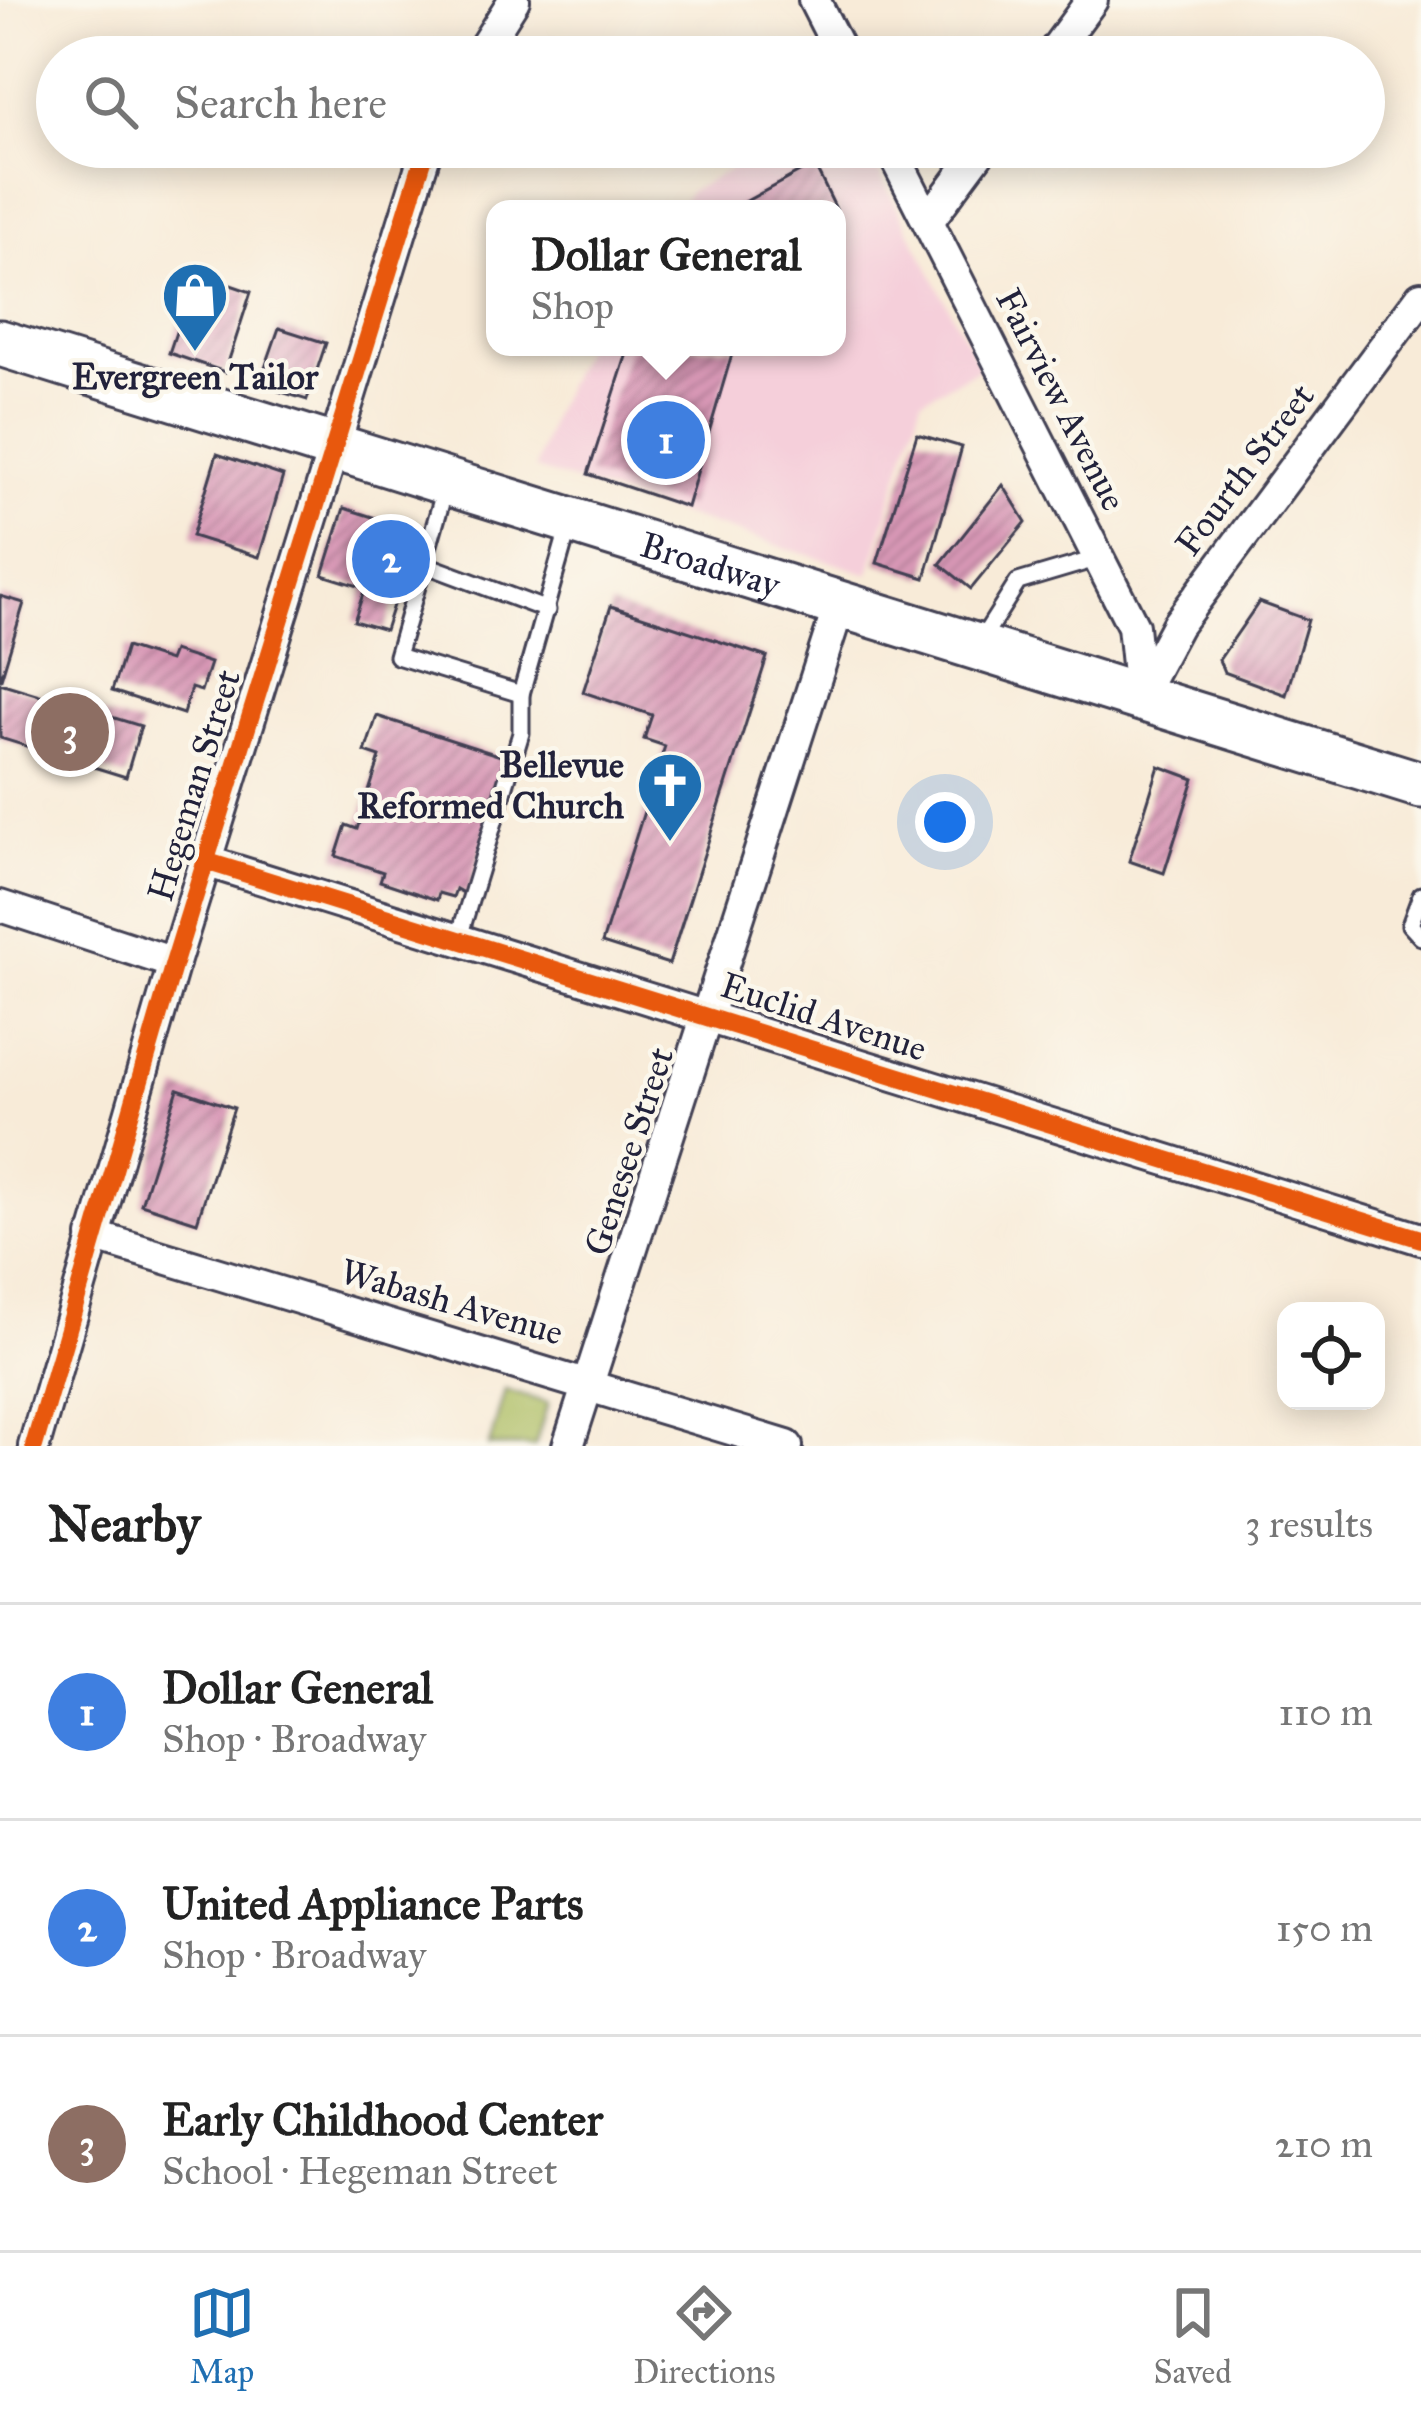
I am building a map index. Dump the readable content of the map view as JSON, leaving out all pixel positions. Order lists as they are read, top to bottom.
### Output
{
  "streets": {
    "main road": ["Broadway"],
    "street": [
      "Fairview Avenue",
      "Fourth Street",
      "Hegeman Street",
      "Euclid Avenue",
      "Genesee Street",
      "Wabash Avenue"
    ]
  },
  "crossings": [
    ["Fairview Avenue", "Fourth Street"],
    ["Fairview Avenue", "Broadway"],
    ["Fourth Street", "Broadway"],
    ["Broadway", "Hegeman Street"],
    ["Broadway", "Genesee Street"],
    ["Hegeman Street", "Euclid Avenue"],
    ["Hegeman Street", "Wabash Avenue"],
    ["Euclid Avenue", "Genesee Street"],
    ["Genesee Street", "Wabash Avenue"]
  ],
  "places": {
    "shop": ["Evergreen Tailor"],
    "church": ["Bellevue Reformed Church"]
  },
  "page": {
    "search": "Search here",
    "popup": ["Dollar General", "Shop"],
    "pins": ["1", "2", "3"],
    "heading": ["Nearby", "3 results"],
    "list": [
      {
        "mark": "1",
        "name": "Dollar General",
        "note": "Shop · Broadway",
        "value": "110 m"
      },
      {
        "mark": "2",
        "name": "United Appliance Parts",
        "note": "Shop · Broadway",
        "value": "150 m"
      },
      {
        "mark": "3",
        "name": "Early Childhood Center",
        "note": "School · Hegeman Street",
        "value": "210 m"
      }
    ],
    "nav": ["Map", "Directions", "Saved"]
  }
}
